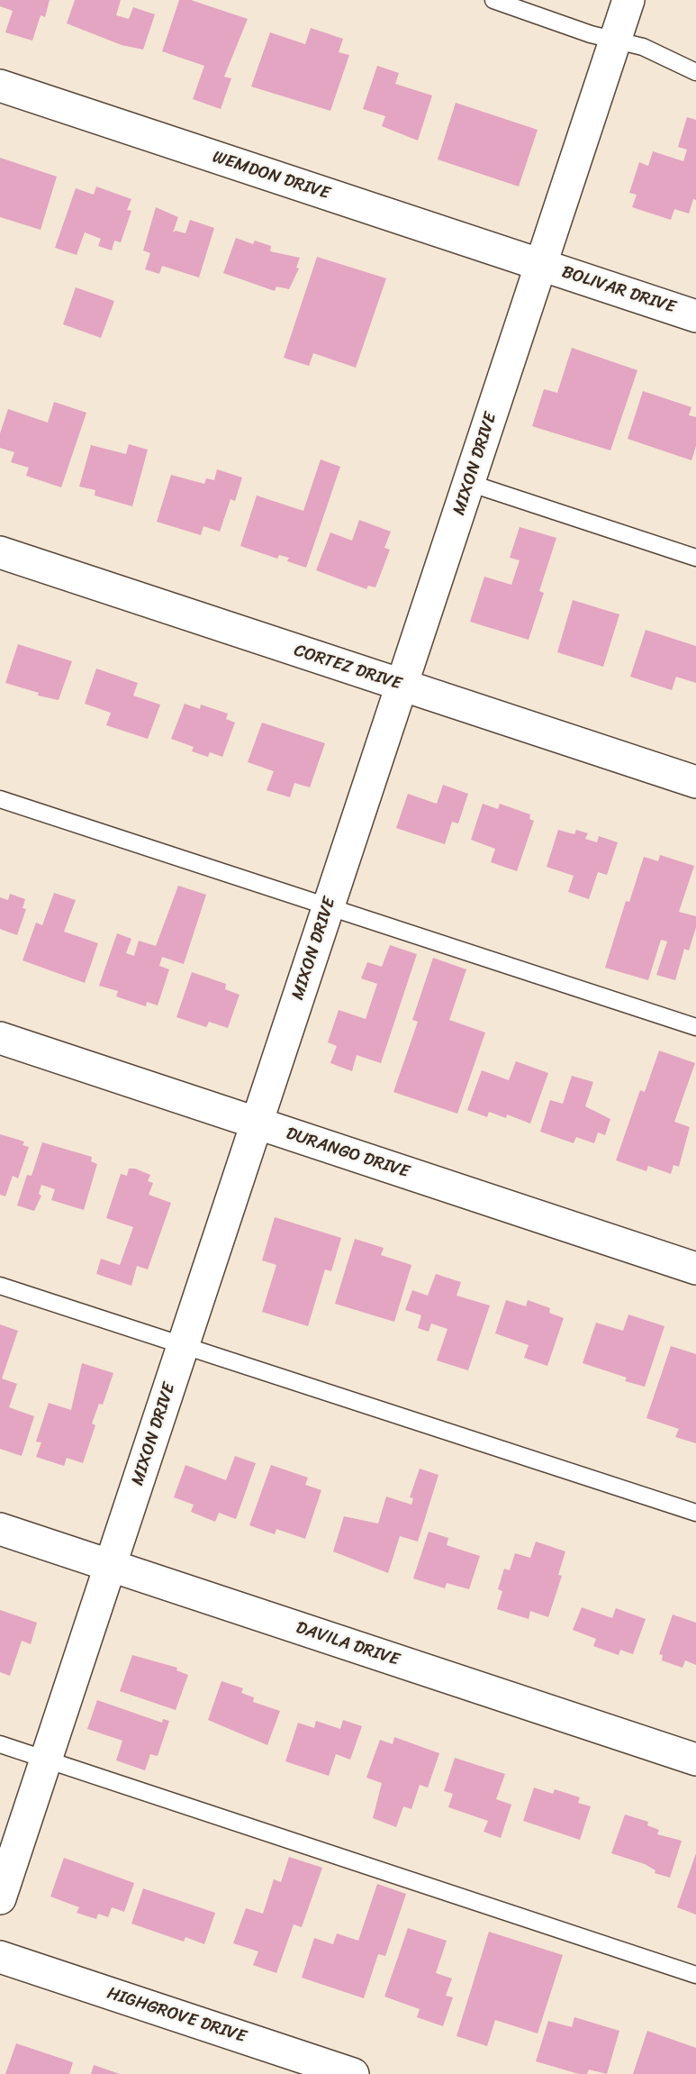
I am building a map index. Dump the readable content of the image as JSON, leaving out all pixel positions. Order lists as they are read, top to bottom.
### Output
{
  "streets": {
    "street": [
      "WEMDON DRIVE",
      "BOLIVAR DRIVE",
      "MIXON DRIVE",
      "CORTEZ DRIVE",
      "DURANGO DRIVE",
      "DAVILA DRIVE",
      "HIGHGROVE DRIVE"
    ]
  },
  "crossings": [
    ["WEMDON DRIVE", "BOLIVAR DRIVE"],
    ["WEMDON DRIVE", "MIXON DRIVE"],
    ["BOLIVAR DRIVE", "MIXON DRIVE"],
    ["MIXON DRIVE", "CORTEZ DRIVE"],
    ["MIXON DRIVE", "DURANGO DRIVE"],
    ["MIXON DRIVE", "DAVILA DRIVE"]
  ]
}
